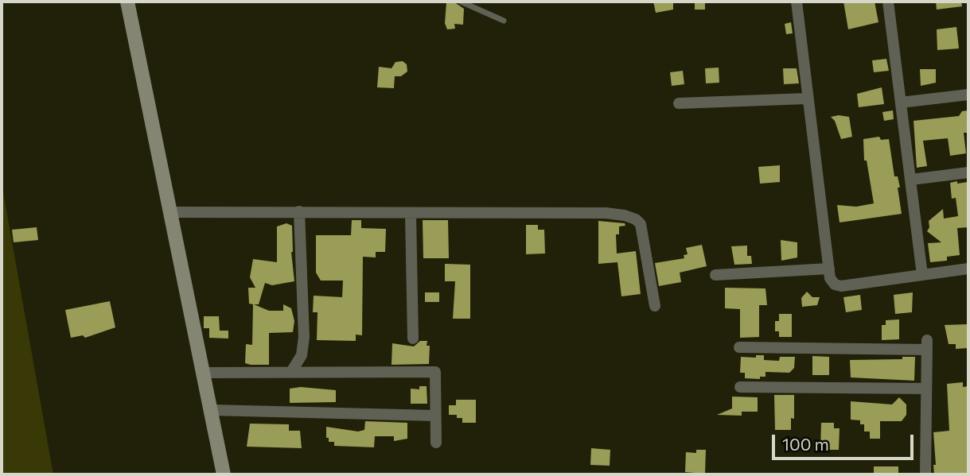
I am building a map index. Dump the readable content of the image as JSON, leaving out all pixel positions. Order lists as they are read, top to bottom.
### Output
{
  "scale_bar": "100 m"
}
